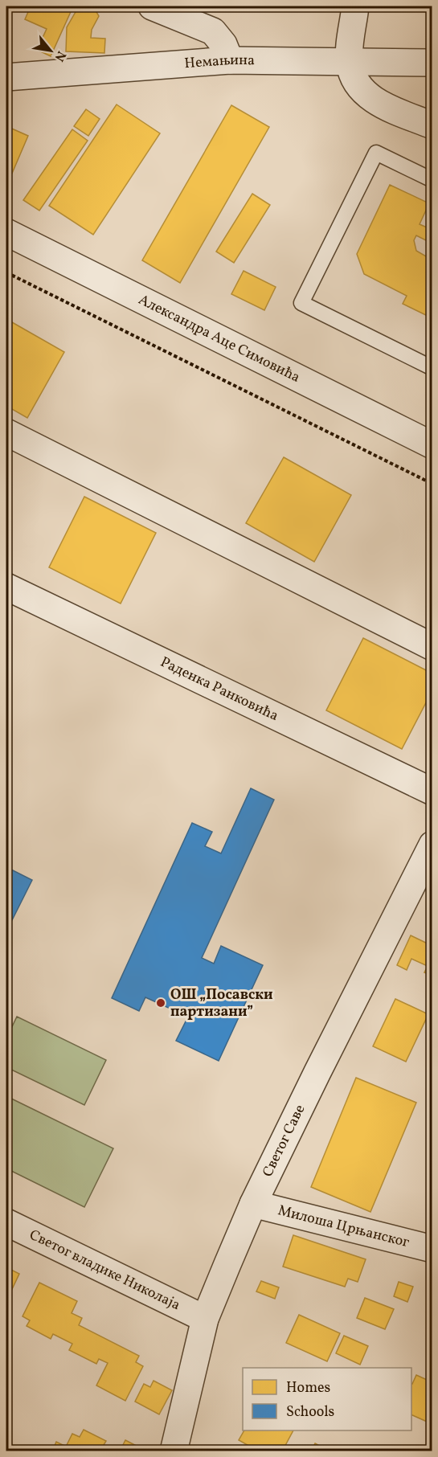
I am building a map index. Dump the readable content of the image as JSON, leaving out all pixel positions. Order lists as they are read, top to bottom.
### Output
{
  "streets": {
    "street": [
      "Немањина",
      "Александра Аце Симовића",
      "Раденка Ранковића",
      "Светог Саве",
      "Милоша Црњанског",
      "Светог владике Николаја"
    ]
  },
  "crossings": [
    ["Светог Саве", "Милоша Црњанског"],
    ["Светог Саве", "Светог владике Николаја"]
  ],
  "places": ["ОШ „Посавски партизани”"],
  "legend": ["Homes", "Schools"],
  "north": "bottom right"
}
